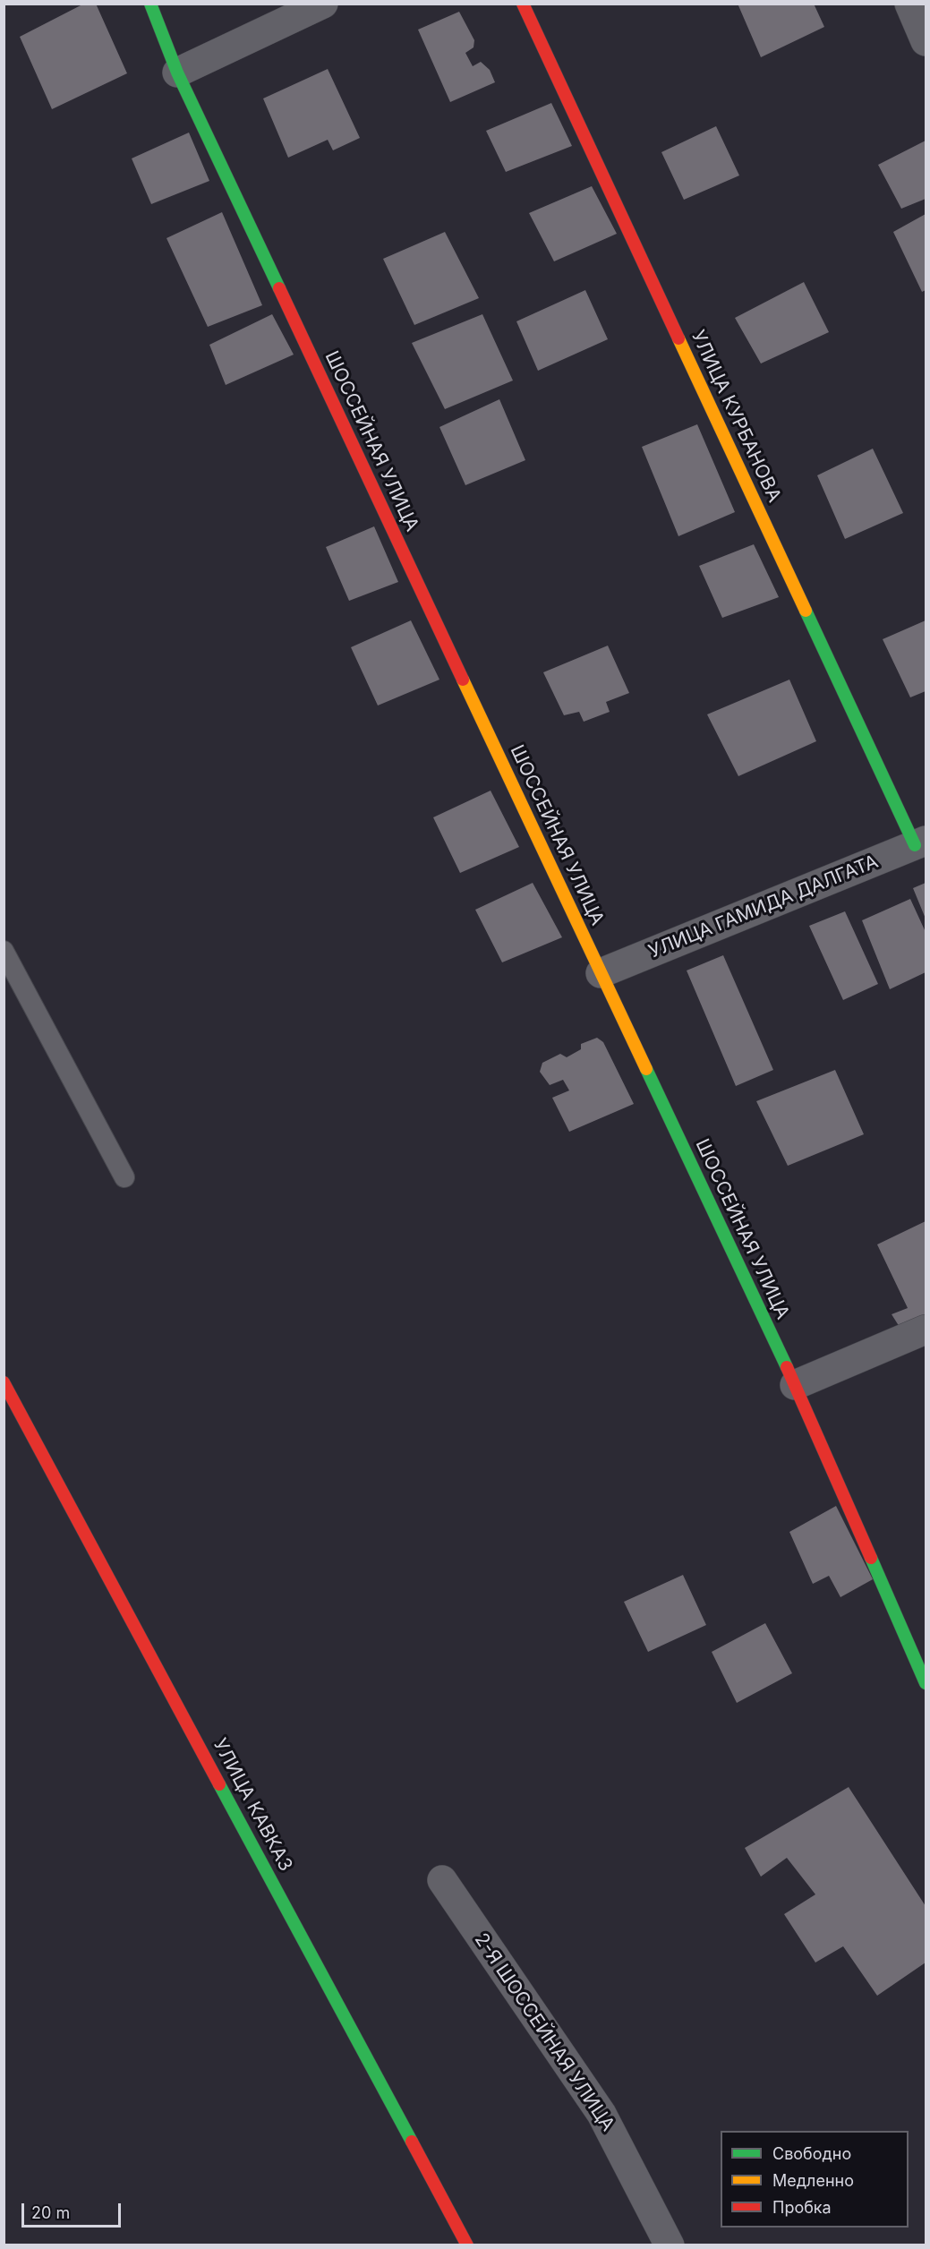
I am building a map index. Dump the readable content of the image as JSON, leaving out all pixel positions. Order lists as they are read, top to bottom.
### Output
{
  "streets": {
    "main road": ["УЛИЦА КУРБАНОВА", "ШОССЕЙНАЯ УЛИЦА", "УЛИЦА КАВКАЗ"],
    "street": ["УЛИЦА ГАМИДА ДАЛГАТА", "2-Я ШОССЕЙНАЯ УЛИЦА"]
  },
  "crossings": [
    ["УЛИЦА КУРБАНОВА", "УЛИЦА ГАМИДА ДАЛГАТА"],
    ["ШОССЕЙНАЯ УЛИЦА", "УЛИЦА ГАМИДА ДАЛГАТА"]
  ],
  "legend": ["Свободно", "Медленно", "Пробка"],
  "scale_bar": "20 m"
}
